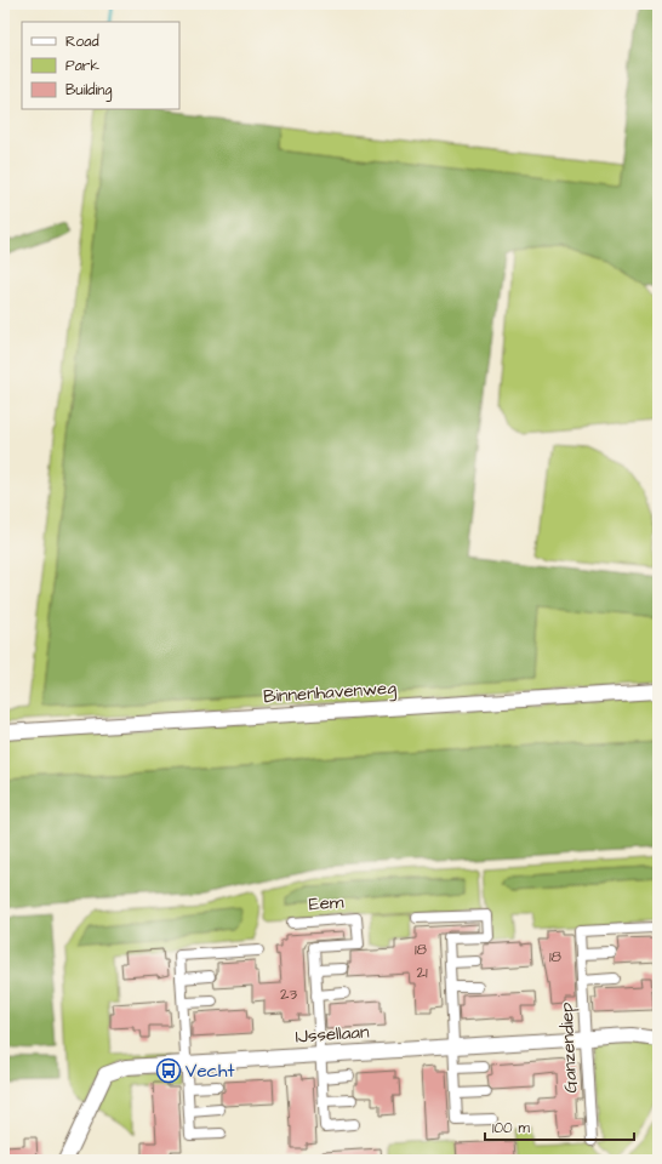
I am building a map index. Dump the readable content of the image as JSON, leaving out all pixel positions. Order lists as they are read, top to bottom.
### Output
{
  "streets": {
    "street": [
      "Binnenhavenweg",
      "Eem",
      "IJssellaan",
      "Ganzendiep"
    ]
  },
  "crossings": [
    ["Eem", "IJssellaan"],
    ["IJssellaan", "Ganzendiep"]
  ],
  "places": {
    "bus stop": ["Vecht"]
  },
  "house_numbers": [
    "18",
    "18",
    "21",
    "23"
  ],
  "legend": ["Road", "Park", "Building"],
  "scale_bar": "100 m"
}
